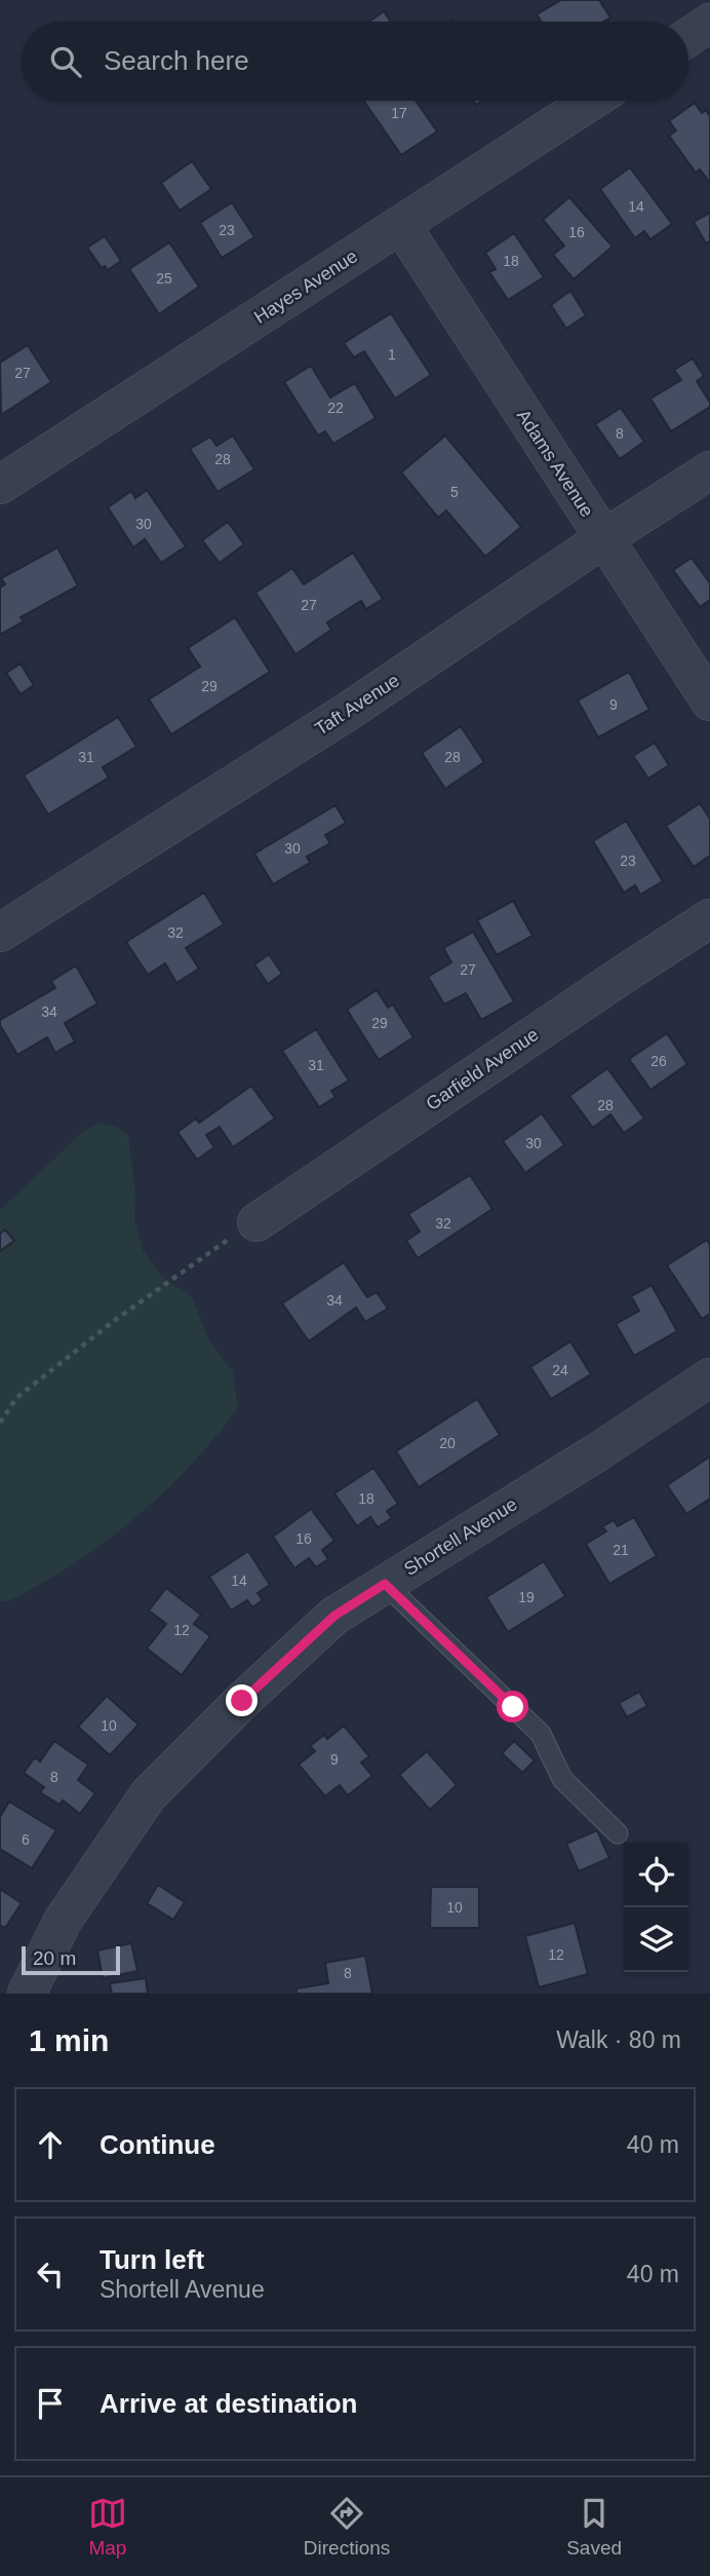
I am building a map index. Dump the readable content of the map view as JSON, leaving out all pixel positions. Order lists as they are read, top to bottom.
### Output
{
  "streets": {
    "street": [
      "Hayes Avenue",
      "Adams Avenue",
      "Taft Avenue",
      "Garfield Avenue",
      "Shortell Avenue"
    ]
  },
  "crossings": [
    ["Hayes Avenue", "Adams Avenue"],
    ["Adams Avenue", "Taft Avenue"]
  ],
  "house_numbers": [
    "17",
    "14",
    "23",
    "16",
    "18",
    "25",
    "1",
    "27",
    "22",
    "8",
    "28",
    "5",
    "30",
    "27",
    "29",
    "9",
    "31",
    "28",
    "30",
    "23",
    "32",
    "27",
    "34",
    "29",
    "26",
    "31",
    "28",
    "30",
    "32",
    "34",
    "24",
    "20",
    "18",
    "16",
    "21",
    "14",
    "19",
    "12",
    "10",
    "9",
    "8",
    "6",
    "10",
    "12",
    "8"
  ],
  "scale_bar": "20 m",
  "page": {
    "search": "Search here",
    "scale": "20 m",
    "heading": ["1 min", "Walk · 80 m"],
    "list": [
      ["Continue", "40 m"],
      ["Turn left", "Shortell Avenue", "40 m"],
      "Arrive at destination"
    ],
    "nav": ["Map", "Directions", "Saved"]
  }
}
